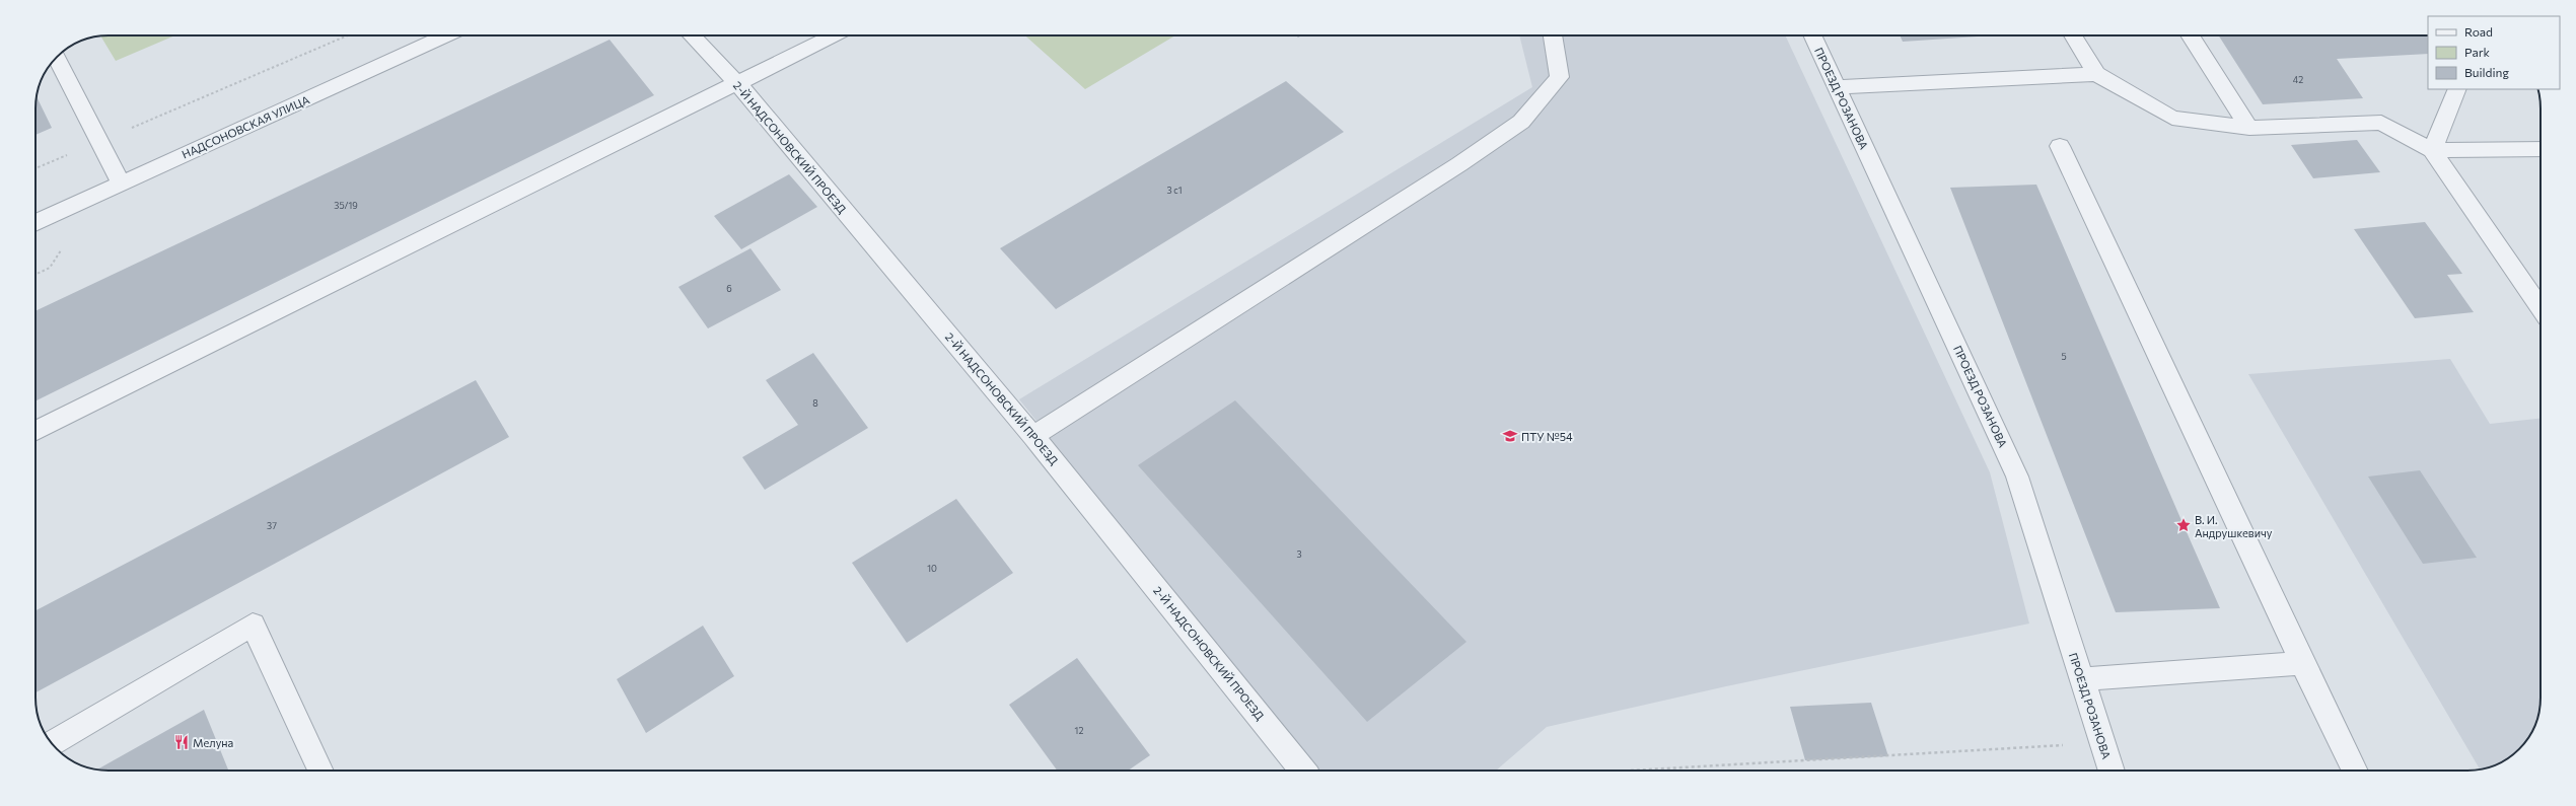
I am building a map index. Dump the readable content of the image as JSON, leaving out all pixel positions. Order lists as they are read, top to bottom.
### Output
{
  "streets": {
    "street": ["ПРОЕЗД РОЗАНОВА", "НАДСОНОВСКАЯ УЛИЦА", "2-Й НАДСОНОВСКИЙ ПРОЕЗД"]
  },
  "places": {
    "school or university": ["ПТУ №54"],
    "place": ["В. И. Андрушкевичу"],
    "restaurant": ["Мелуна"]
  },
  "house_numbers": [
    "42",
    "3 с1",
    "35/19",
    "6",
    "5",
    "8",
    "37",
    "3",
    "10",
    "12"
  ],
  "legend": ["Road", "Park", "Building"]
}
